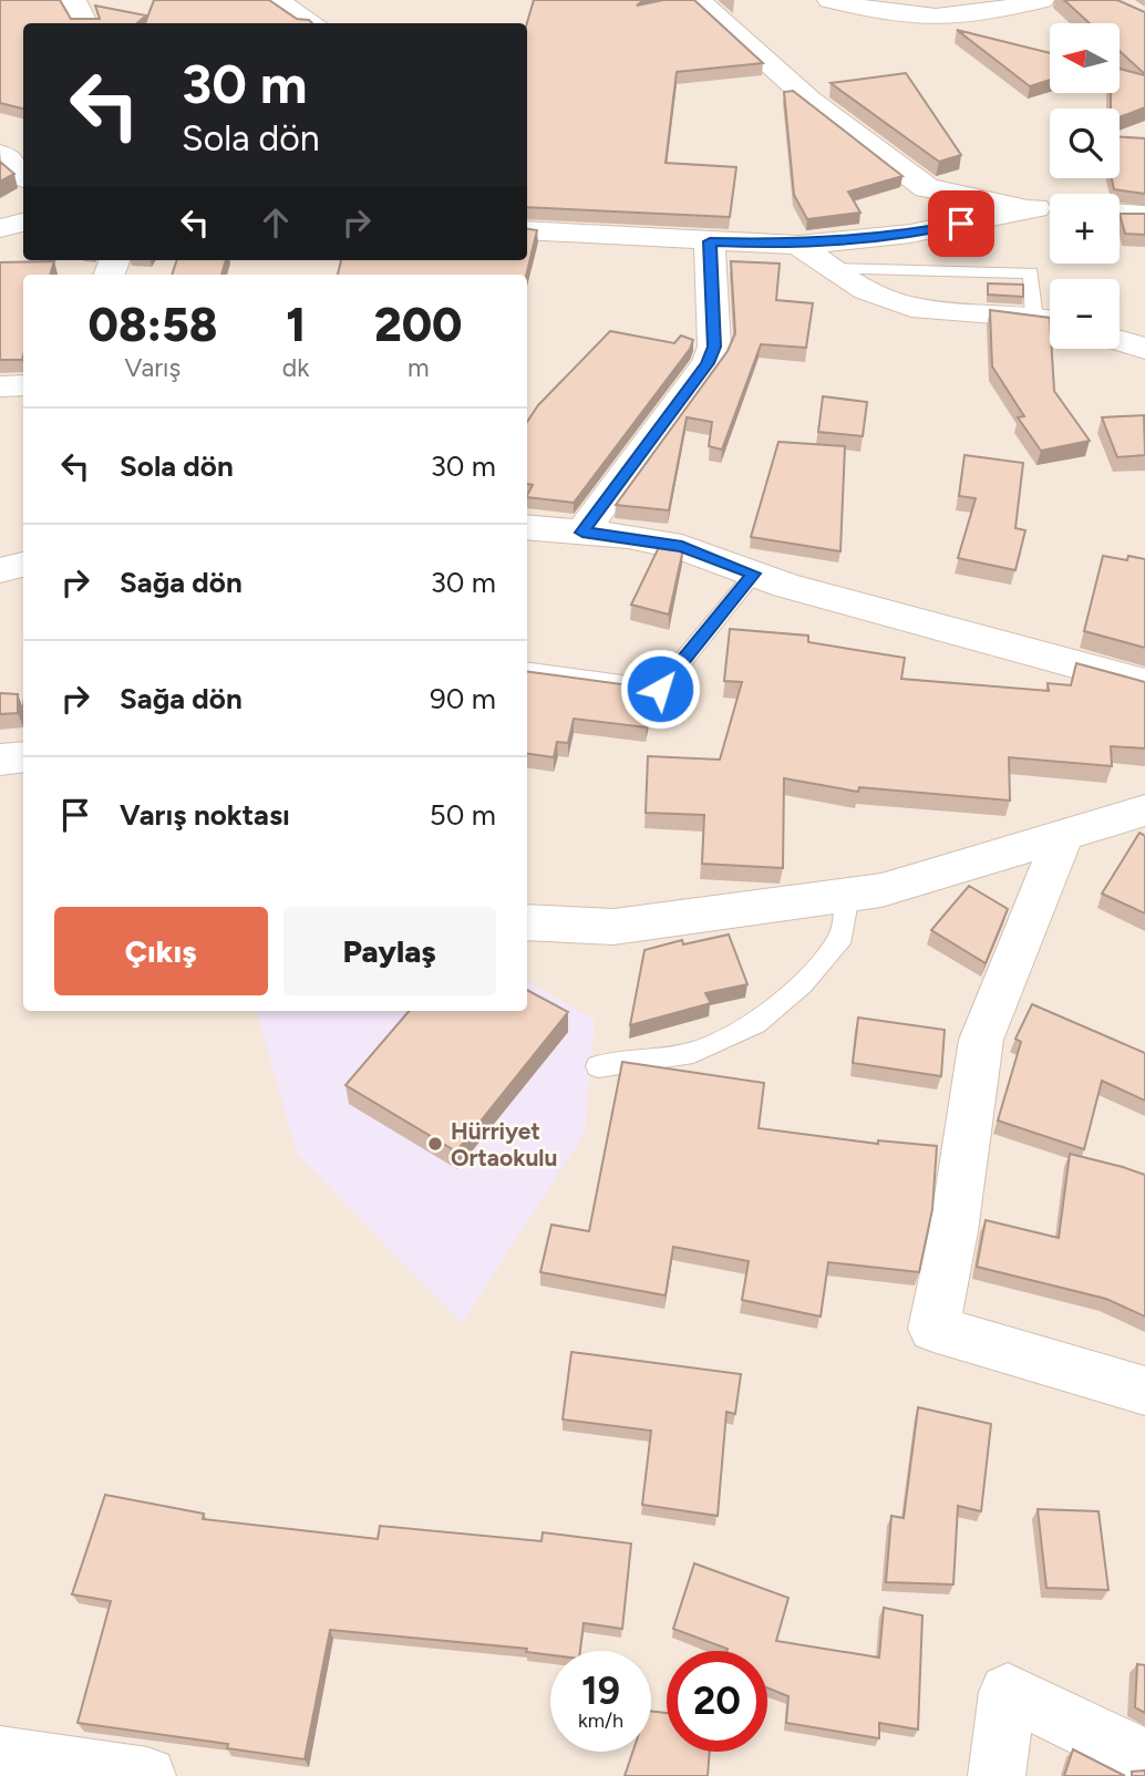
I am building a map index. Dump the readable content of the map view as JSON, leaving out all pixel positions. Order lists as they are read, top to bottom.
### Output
{
  "places": ["Hürriyet Ortaokulu"],
  "north": "left",
  "page": {
    "map_buttons": ["+", "−"],
    "turn": ["30 m", "Sola dön"],
    "eta": [
      "08:58",
      "Varış",
      "1",
      "dk",
      "200",
      "m"
    ],
    "list": [
      {
        "name": "Sola dön",
        "value": "30 m"
      },
      {
        "name": "Sağa dön",
        "value": "30 m"
      },
      {
        "name": "Sağa dön",
        "value": "90 m"
      },
      {
        "name": "Varış noktası",
        "value": "50 m"
      }
    ],
    "buttons": ["Çıkış", "Paylaş"],
    "speed": "19 km/h",
    "limit": "20"
  }
}
